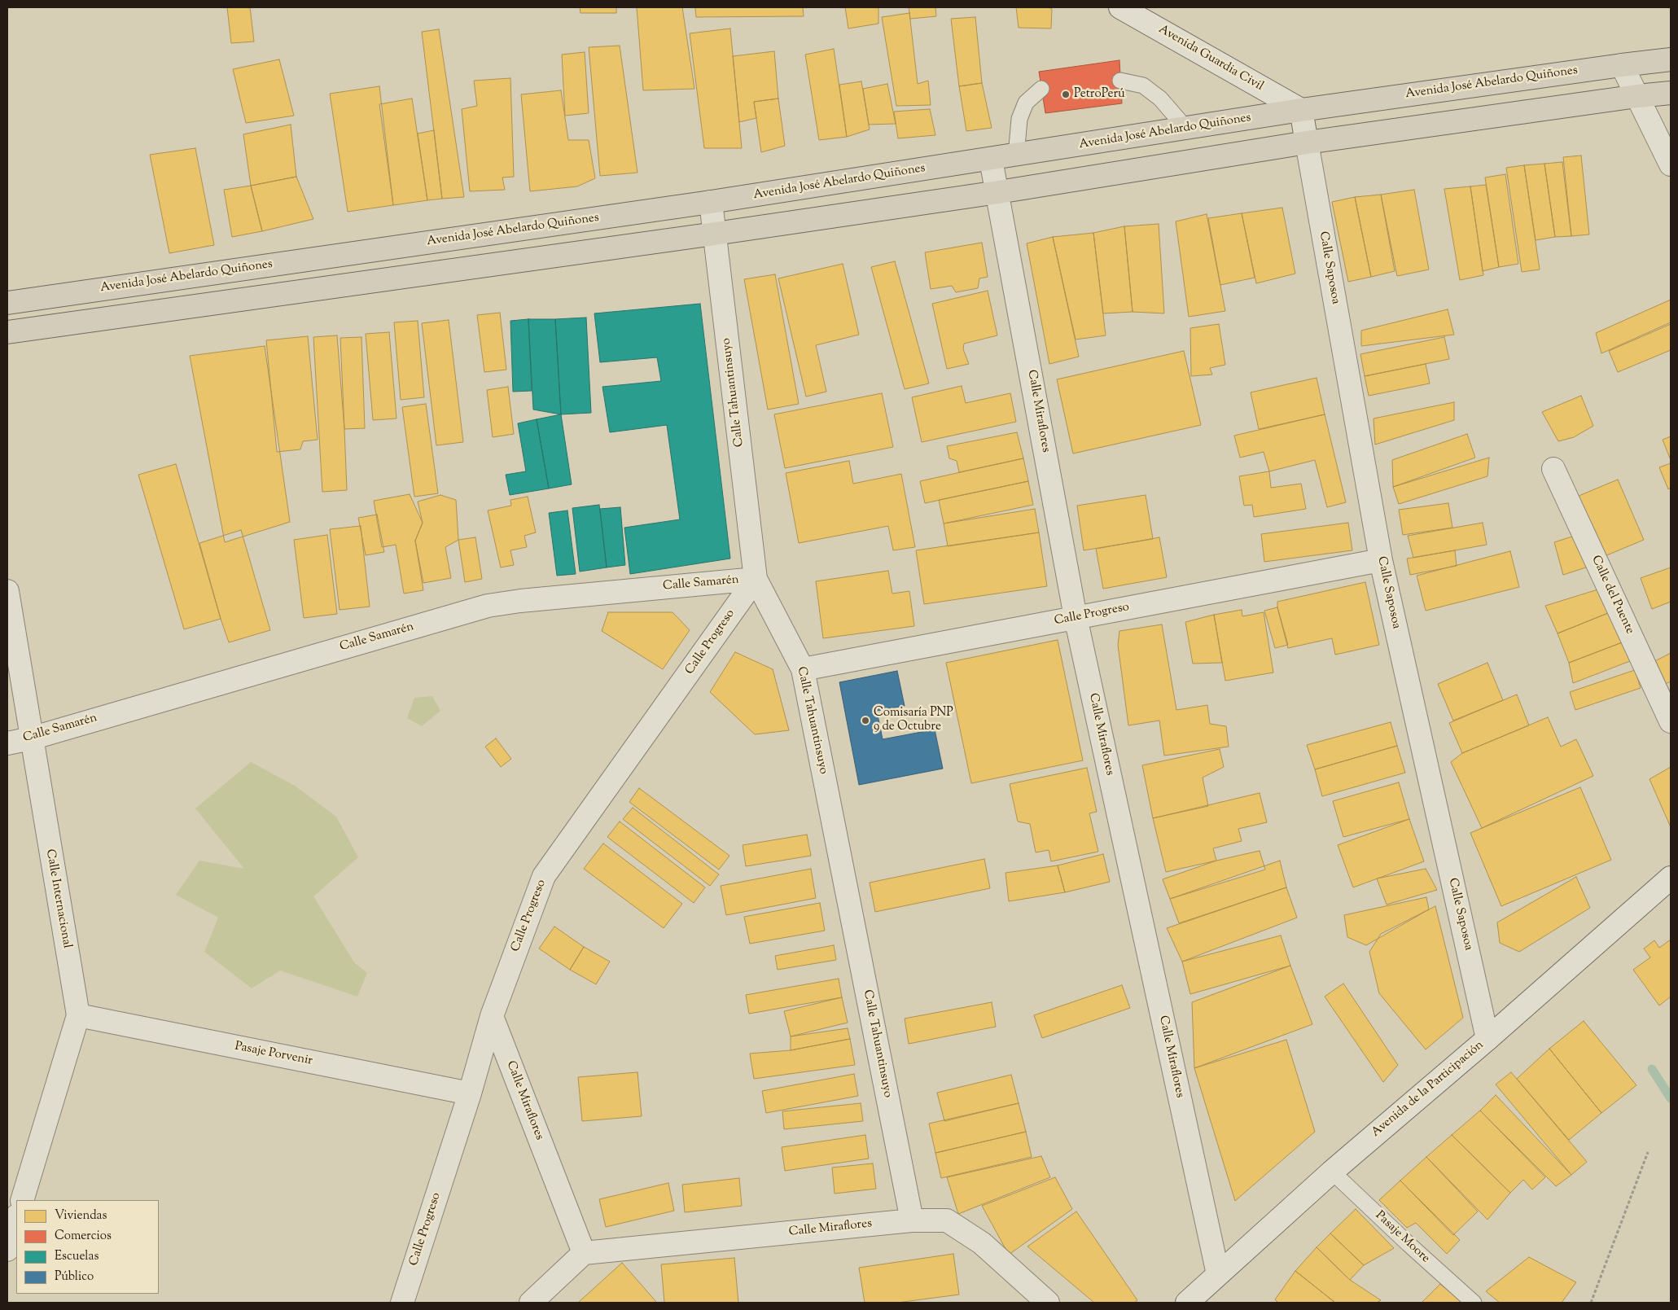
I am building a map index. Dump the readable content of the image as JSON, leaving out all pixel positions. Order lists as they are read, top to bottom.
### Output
{
  "streets": {
    "main road": ["Avenida José Abelardo Quiñones"],
    "street": [
      "Avenida Guardia Civil",
      "Calle Saposoa",
      "Calle Tahuantinsuyo",
      "Calle Miraflores",
      "Calle Samarén",
      "Calle del Puente",
      "Calle Progreso",
      "Calle Internacional",
      "Pasaje Porvenir",
      "Avenida de la Participación"
    ],
    "lane": ["Pasaje Moore"]
  },
  "crossings": [
    ["Avenida Guardia Civil", "Avenida José Abelardo Quiñones"],
    ["Avenida Guardia Civil", "Calle Saposoa"],
    ["Avenida José Abelardo Quiñones", "Calle Saposoa"],
    ["Avenida José Abelardo Quiñones", "Calle Tahuantinsuyo"],
    ["Avenida José Abelardo Quiñones", "Calle Miraflores"],
    ["Calle Saposoa", "Calle Progreso"],
    ["Calle Saposoa", "Avenida de la Participación"],
    ["Calle Tahuantinsuyo", "Calle Miraflores"],
    ["Calle Tahuantinsuyo", "Calle Samarén"],
    ["Calle Tahuantinsuyo", "Calle Progreso"],
    ["Calle Miraflores", "Calle Progreso"],
    ["Calle Miraflores", "Avenida de la Participación"],
    ["Calle Samarén", "Calle Progreso"],
    ["Calle Samarén", "Calle Internacional"],
    ["Calle Progreso", "Pasaje Porvenir"],
    ["Calle Internacional", "Pasaje Porvenir"],
    ["Avenida de la Participación", "Pasaje Moore"]
  ],
  "places": ["PetroPerú", "Comisaría PNP 9 de Octubre"],
  "legend": [
    "Viviendas",
    "Comercios",
    "Escuelas",
    "Público"
  ]
}
